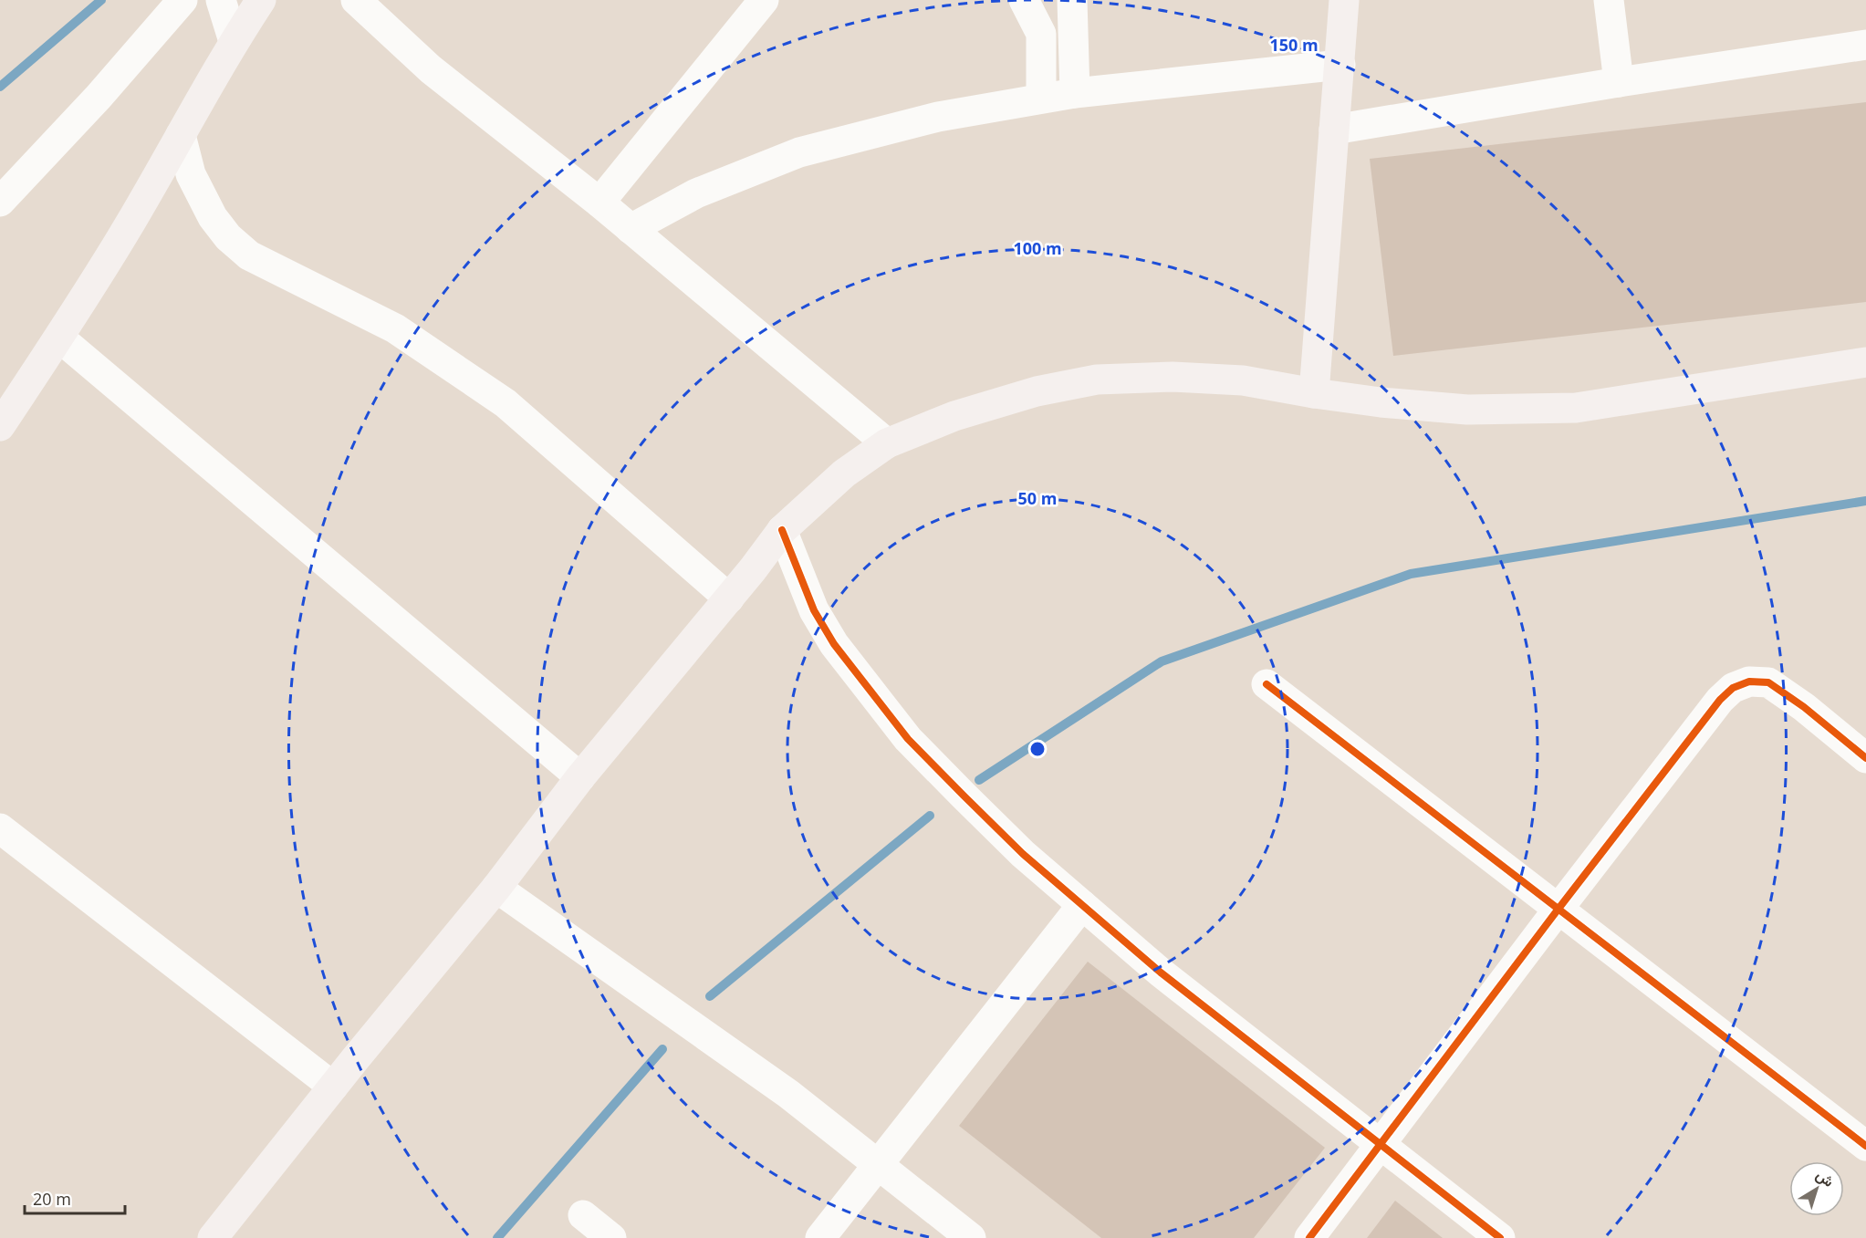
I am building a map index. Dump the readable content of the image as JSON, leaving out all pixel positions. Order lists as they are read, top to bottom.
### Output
{
  "scale_bar": "20 m",
  "north": "top right",
  "rings": ["150 m", "100 m", "50 m"]
}
